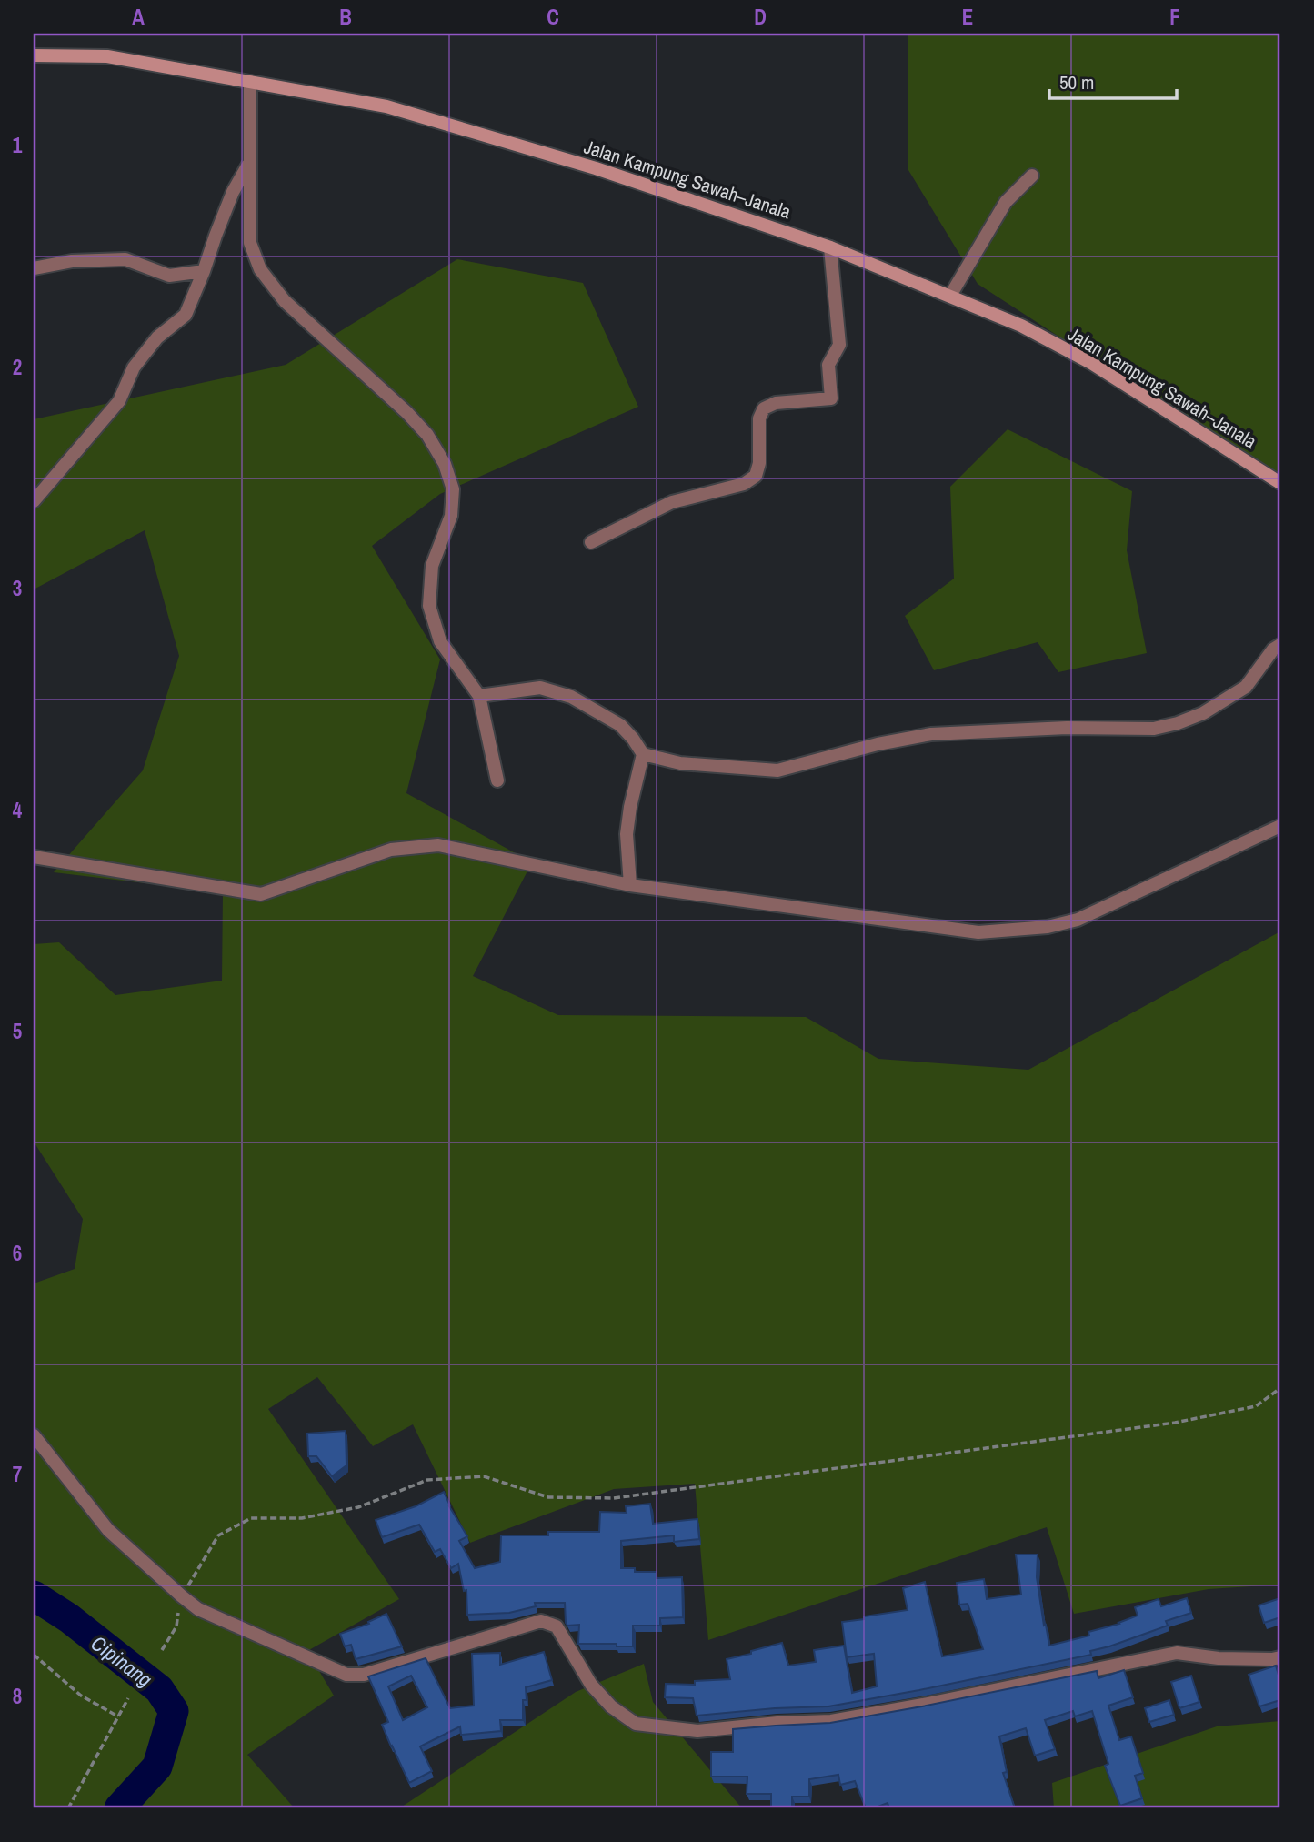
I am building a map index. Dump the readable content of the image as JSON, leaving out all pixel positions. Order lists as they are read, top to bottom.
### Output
{
  "streets": {
    "main road": ["Jalan Kampung Sawah–Janala"]
  },
  "water": ["Cipinang"],
  "scale_bar": "50 m",
  "grid": {
    "columns": [
      "A",
      "B",
      "C",
      "D",
      "E",
      "F"
    ],
    "rows": [
      "1",
      "2",
      "3",
      "4",
      "5",
      "6",
      "7",
      "8"
    ]
  }
}
